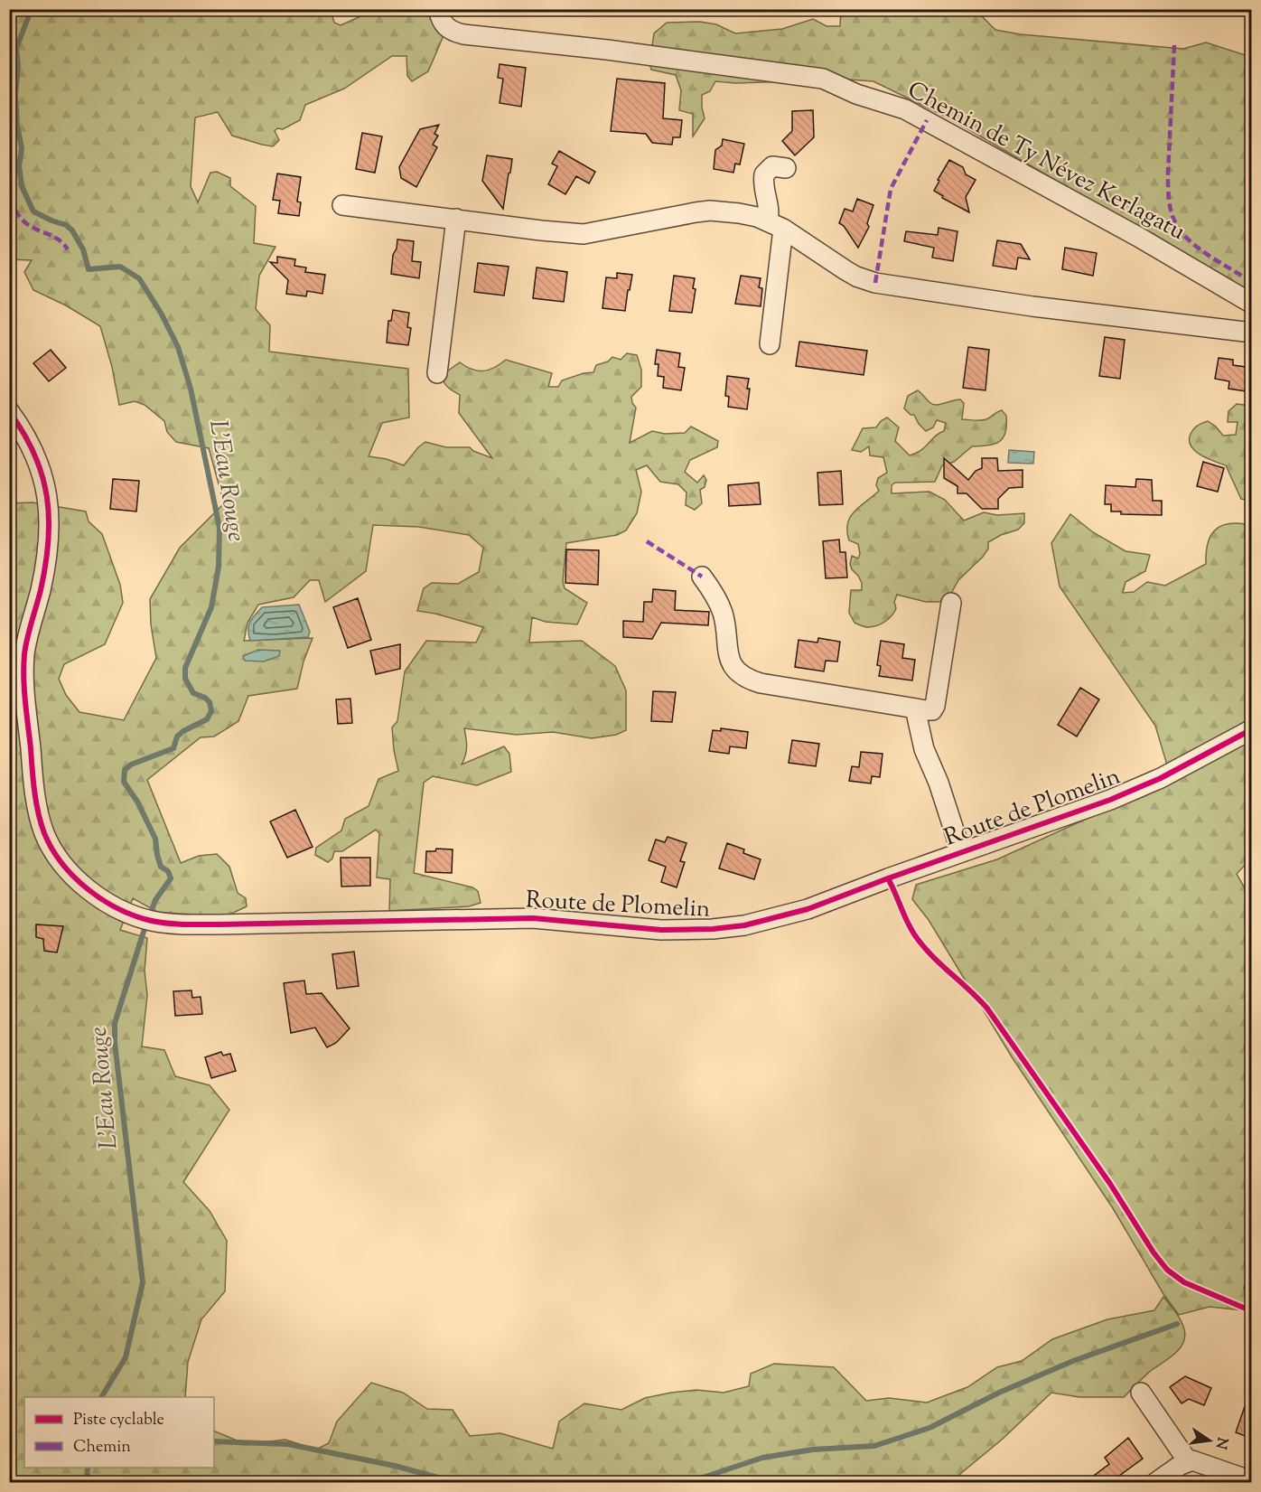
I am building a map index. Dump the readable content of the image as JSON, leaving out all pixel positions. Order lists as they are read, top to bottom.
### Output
{
  "streets": {
    "street": ["Chemin de Ty Névez Kerlagatu", "Route de Plomelin"]
  },
  "water": ["L'Eau Rouge"],
  "legend": ["Piste cyclable", "Chemin"],
  "north": "right"
}
